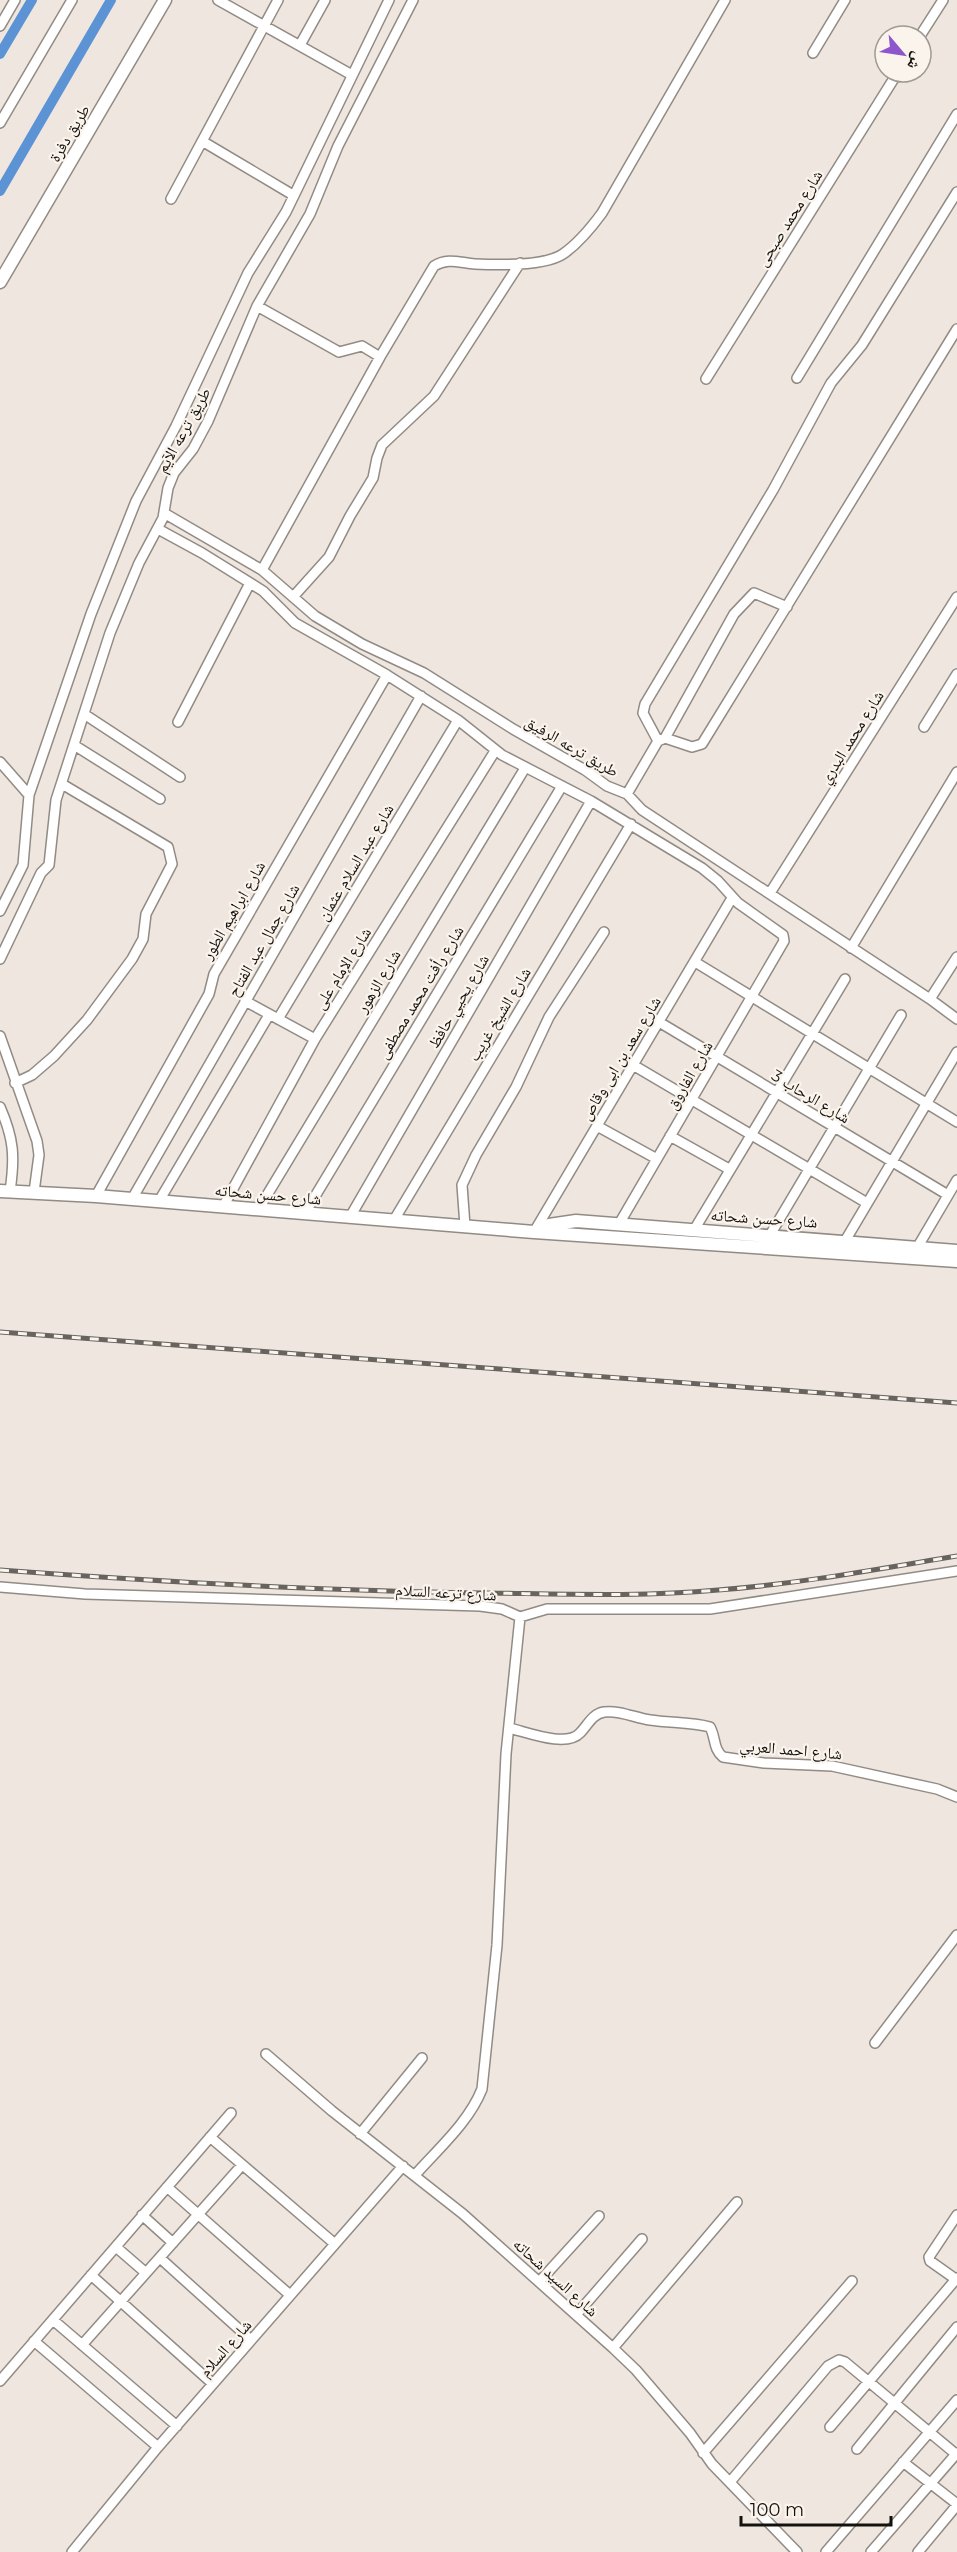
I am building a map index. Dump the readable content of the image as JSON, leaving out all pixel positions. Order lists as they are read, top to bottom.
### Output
{
  "streets": {
    "main road": ["طريق دفرة", "شارع حسن شحاته"],
    "street": [
      "شارع محمد صبحى",
      "طريق ترعه الآيم",
      "شارع محمد البدري",
      "طريق ترعه الرفيق",
      "شارع عبد السلام عثمان",
      "شارع ابراهيم الطور",
      "شارع جمال عبد الفتاح",
      "شارع الإمام على",
      "شارع الزهور",
      "شارع رأفت محمد مصطفى",
      "شارع يحيي حافظ",
      "شارع الشيخ غريب",
      "شارع سعد بن ابى وقاص",
      "شارع الفاروق",
      "شارع الرحاب 3",
      "شارع ترعه السلام",
      "شارع احمد العربي",
      "شارع السيد شحاته",
      "شارع السلام"
    ]
  },
  "crossings": [
    ["طريق ترعه الآيم", "طريق ترعه الرفيق"],
    ["شارع محمد البدري", "طريق ترعه الرفيق"],
    ["شارع عبد السلام عثمان", "شارع حسن شحاته"],
    ["شارع ابراهيم الطور", "شارع حسن شحاته"],
    ["شارع جمال عبد الفتاح", "شارع حسن شحاته"],
    ["شارع الإمام على", "شارع حسن شحاته"],
    ["شارع الزهور", "شارع حسن شحاته"],
    ["شارع رأفت محمد مصطفى", "شارع حسن شحاته"],
    ["شارع يحيي حافظ", "شارع حسن شحاته"],
    ["شارع الشيخ غريب", "شارع حسن شحاته"],
    ["شارع سعد بن ابى وقاص", "شارع الفاروق"],
    ["شارع سعد بن ابى وقاص", "شارع الرحاب 3"],
    ["شارع سعد بن ابى وقاص", "شارع حسن شحاته"],
    ["شارع الفاروق", "شارع الرحاب 3"],
    ["شارع الفاروق", "شارع حسن شحاته"],
    ["شارع السيد شحاته", "شارع السلام"]
  ],
  "scale_bar": "100 m",
  "north": "bottom right"
}
